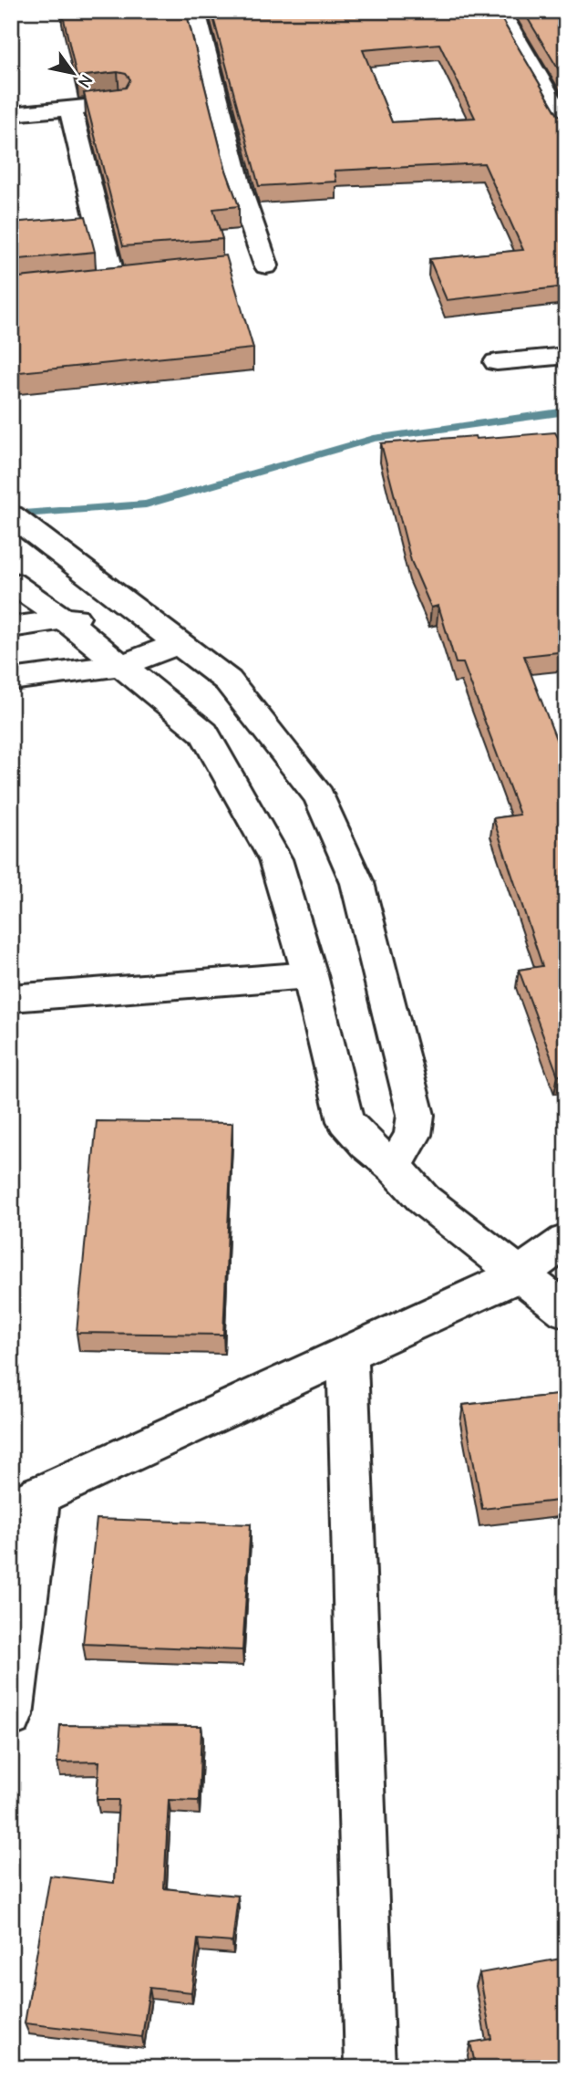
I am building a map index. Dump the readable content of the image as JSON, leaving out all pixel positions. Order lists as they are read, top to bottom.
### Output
{
  "north": "bottom right"
}
